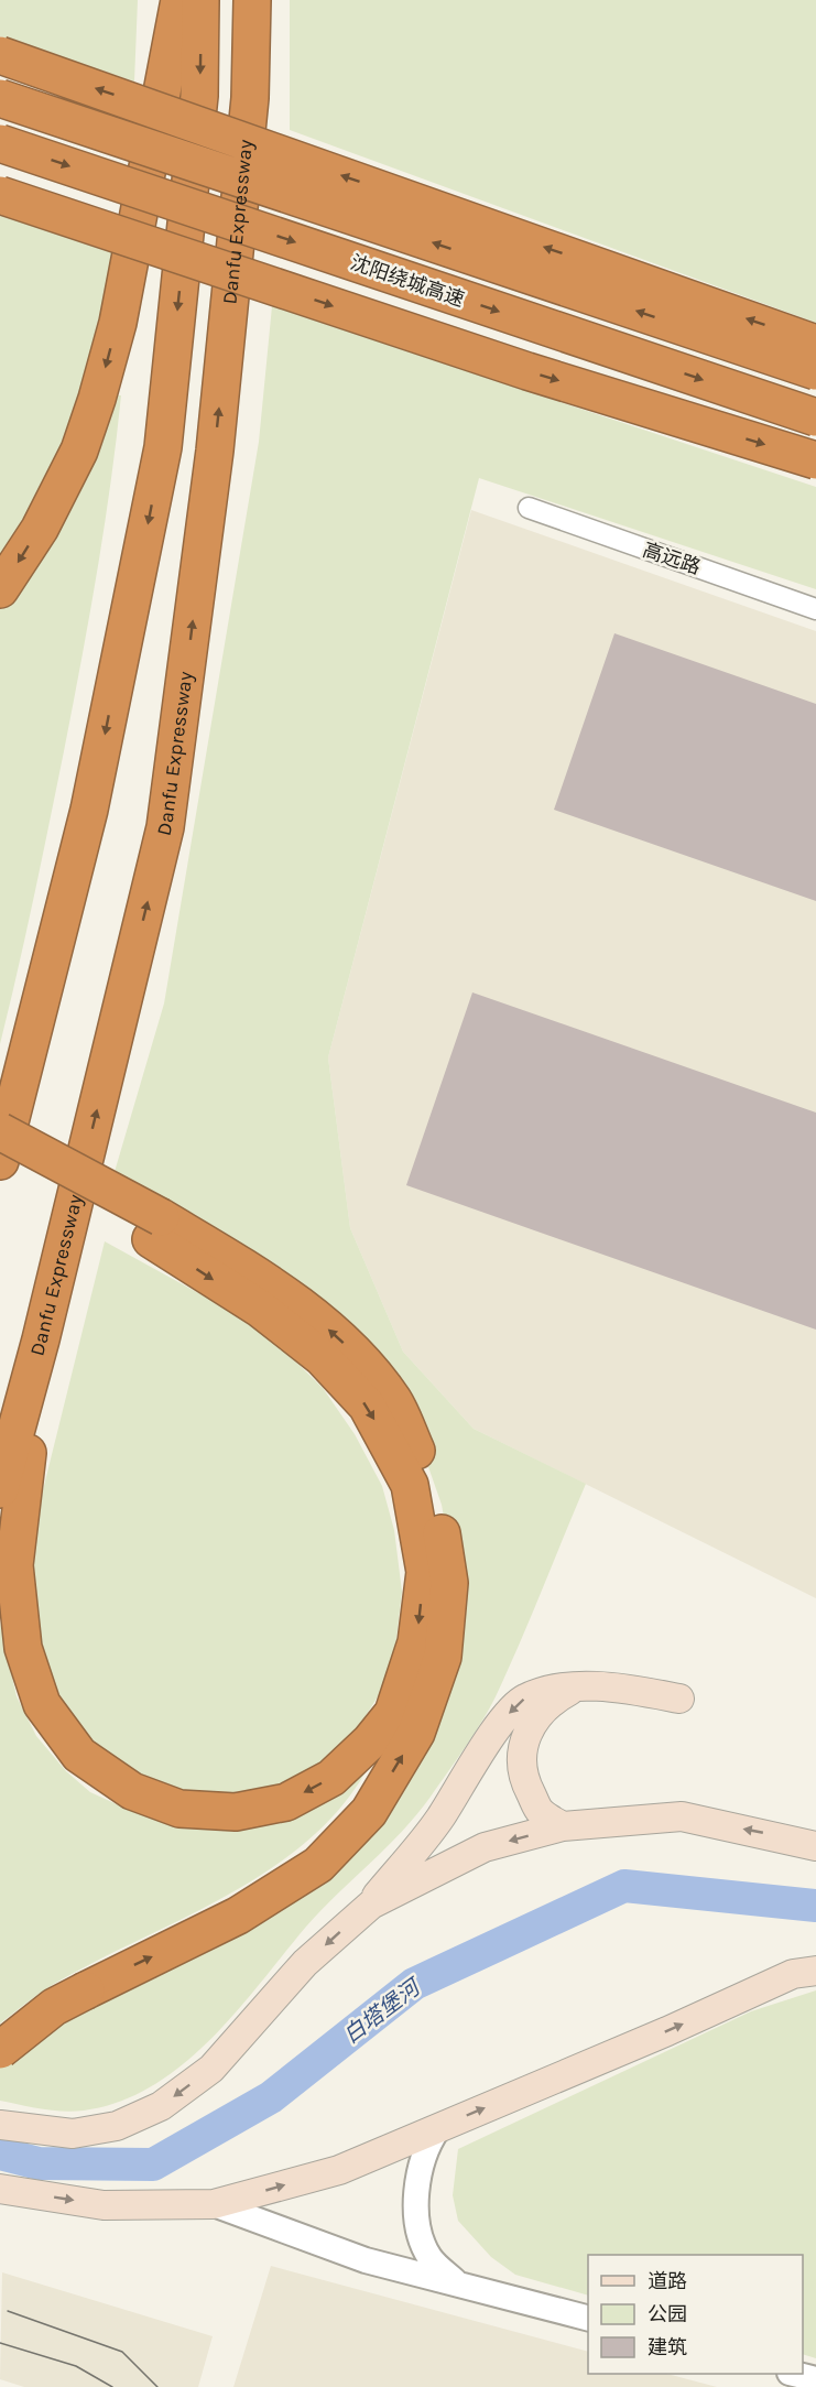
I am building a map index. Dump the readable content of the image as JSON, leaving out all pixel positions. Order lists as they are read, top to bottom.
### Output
{
  "streets": {
    "highway": ["Danfu Expressway", "沈阳绕城高速"],
    "street": ["高远路"]
  },
  "water": ["白塔堡河"],
  "legend": ["道路", "公园", "建筑"]
}
